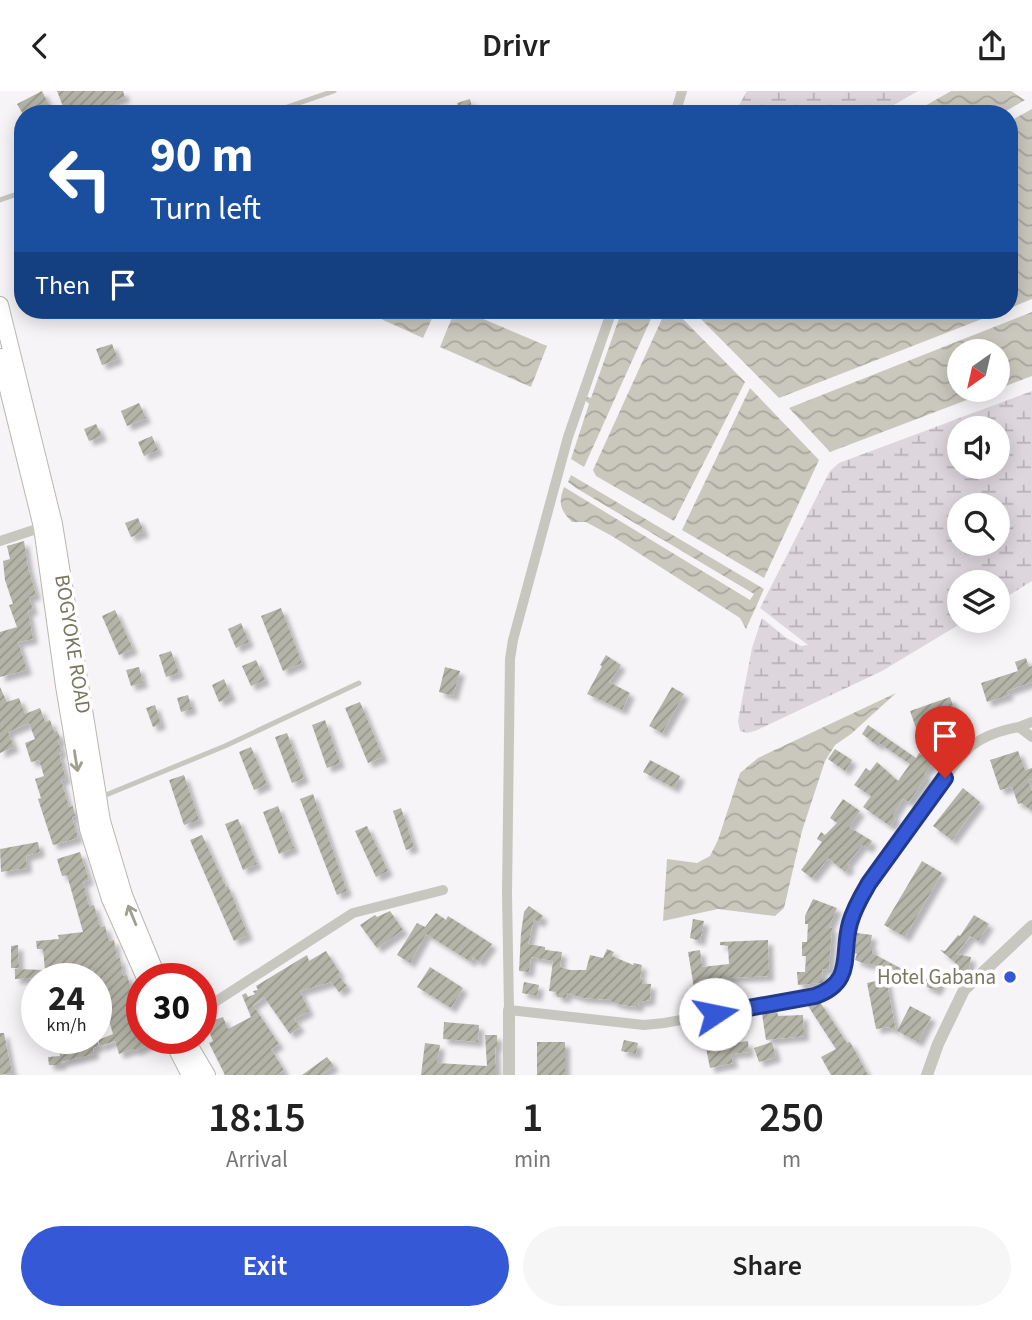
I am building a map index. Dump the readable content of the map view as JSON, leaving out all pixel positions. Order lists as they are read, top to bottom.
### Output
{
  "streets": {
    "main road": ["BOGYOKE ROAD"]
  },
  "places": ["Hotel Gabana"],
  "north": "bottom left",
  "page": {
    "header": "Drivr",
    "turn": ["90 m", "Turn left"],
    "then": "Then",
    "speed": "24 km/h",
    "limit": "30",
    "eta": [
      "18:15",
      "Arrival",
      "1",
      "min",
      "250",
      "m"
    ],
    "buttons": ["Exit", "Share"]
  }
}
